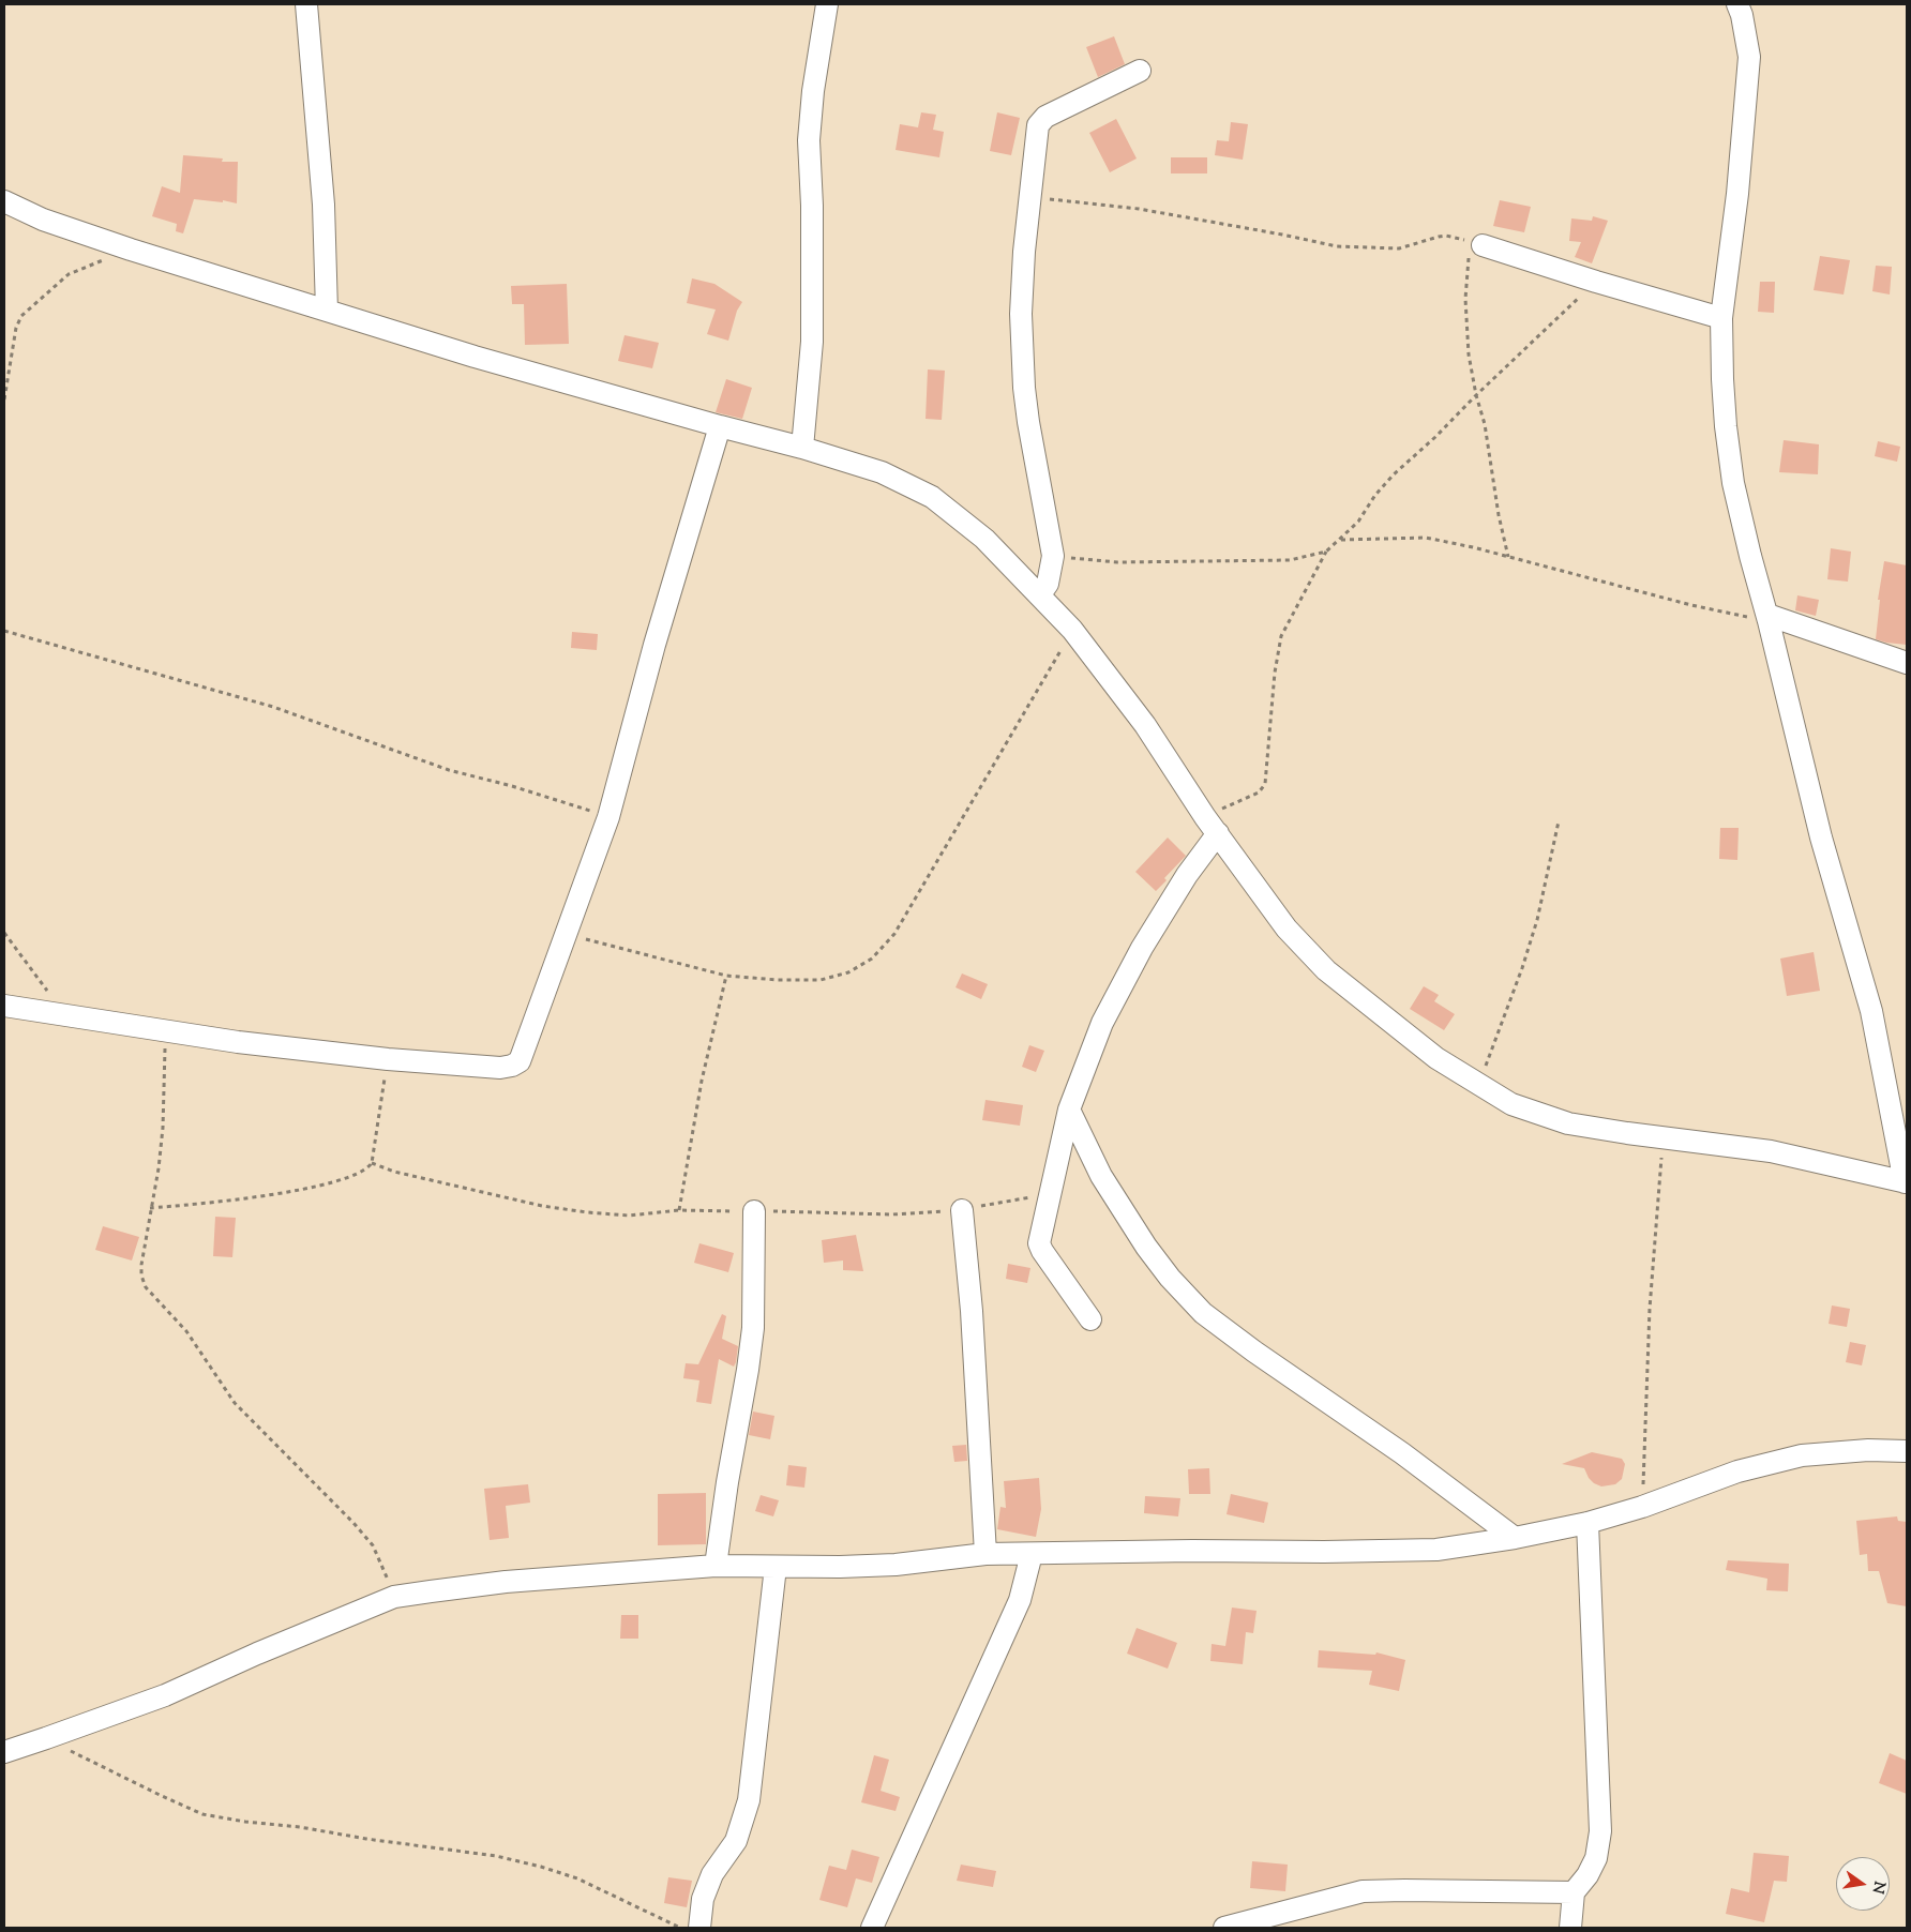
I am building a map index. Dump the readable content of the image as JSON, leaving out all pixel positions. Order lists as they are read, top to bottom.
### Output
{
  "north": "right"
}
